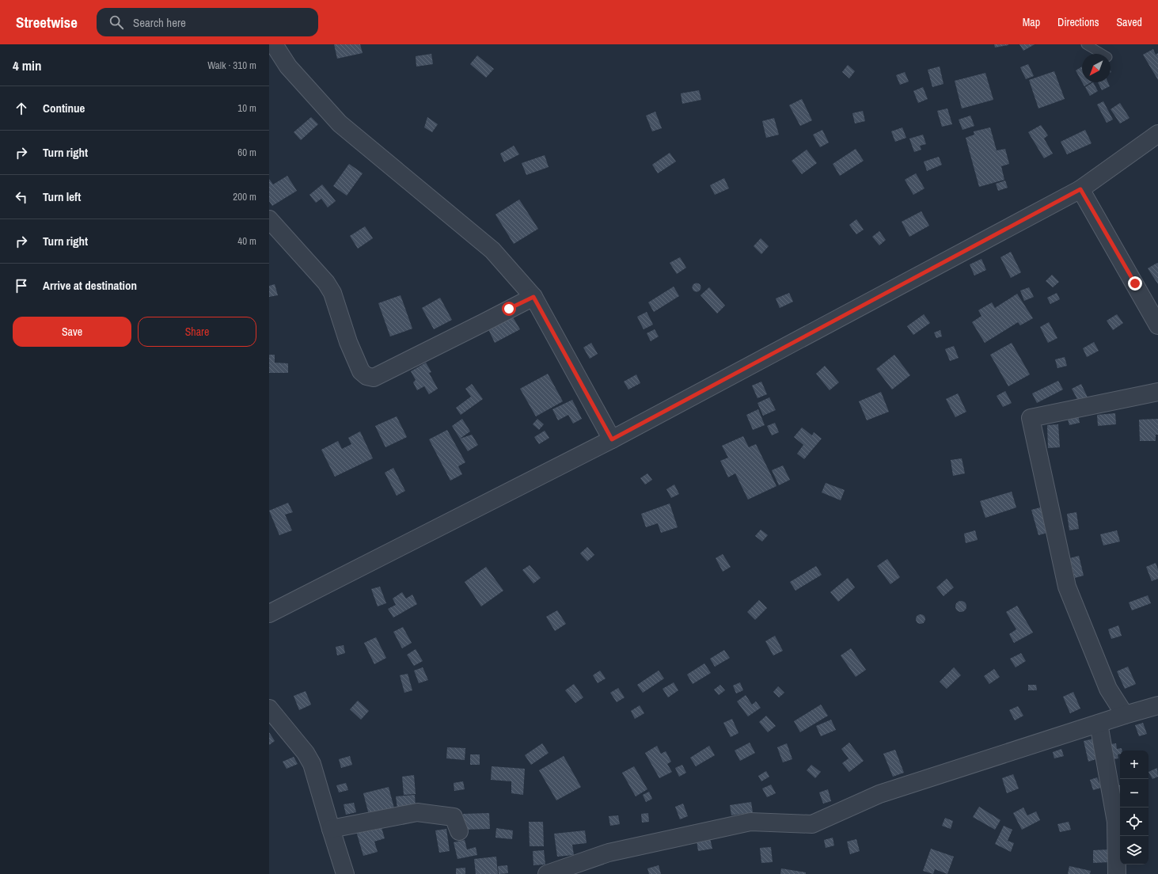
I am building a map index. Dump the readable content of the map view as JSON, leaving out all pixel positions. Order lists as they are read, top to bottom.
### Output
{
  "north": "bottom left",
  "page": {
    "header": "Streetwise",
    "search": "Search here",
    "nav": ["Map", "Directions", "Saved"],
    "heading": ["4 min", "Walk · 310 m"],
    "list": [
      ["Continue", "10 m"],
      ["Turn right", "60 m"],
      ["Turn left", "200 m"],
      ["Turn right", "40 m"],
      "Arrive at destination"
    ],
    "buttons": ["Save", "Share"],
    "map_buttons": ["+", "−"]
  }
}
